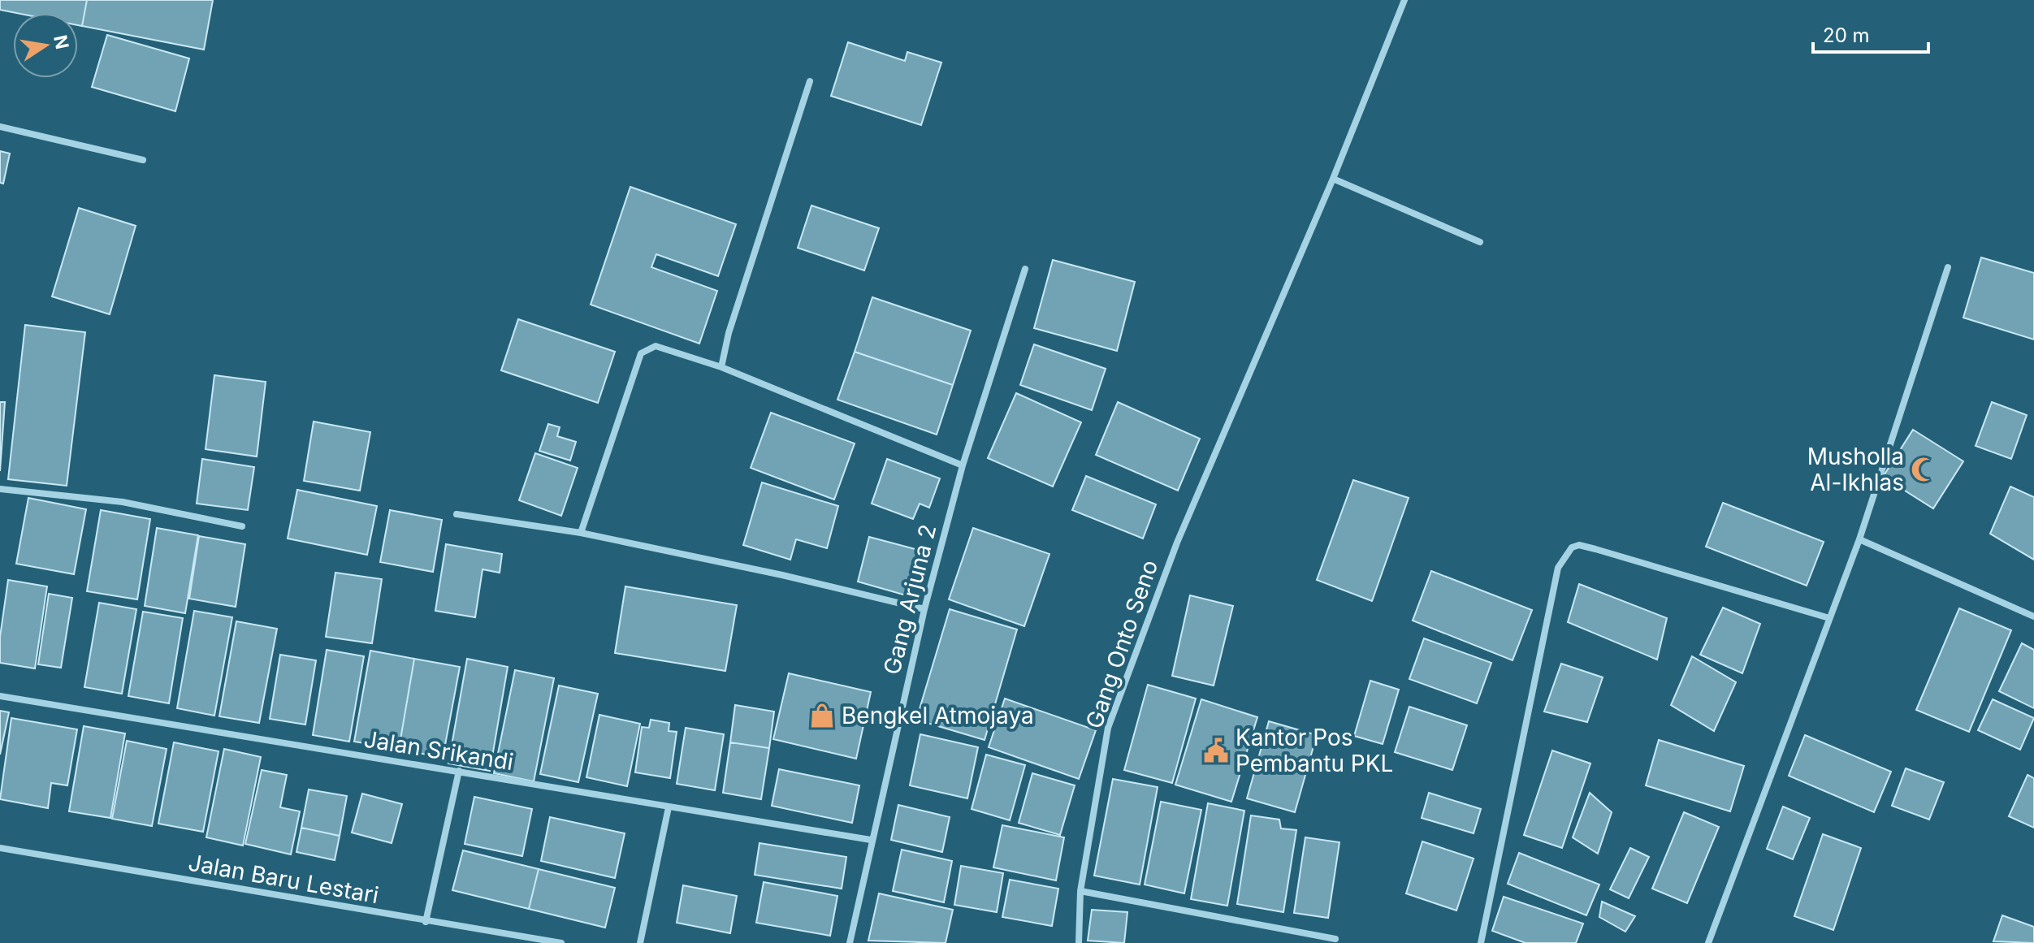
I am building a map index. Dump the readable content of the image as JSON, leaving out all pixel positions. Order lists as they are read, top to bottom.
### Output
{
  "streets": {
    "street": [
      "Gang Arjuna 2",
      "Gang Onto Seno",
      "Jalan Srikandi",
      "Jalan Baru Lestari"
    ]
  },
  "crossings": [
    ["Gang Arjuna 2", "Jalan Srikandi"]
  ],
  "places": {
    "mosque": ["Musholla Al-Ikhlas"],
    "shop": ["Bengkel Atmojaya"],
    "public building": ["Kantor Pos Pembantu PKL"]
  },
  "scale_bar": "20 m",
  "north": "right"
}
